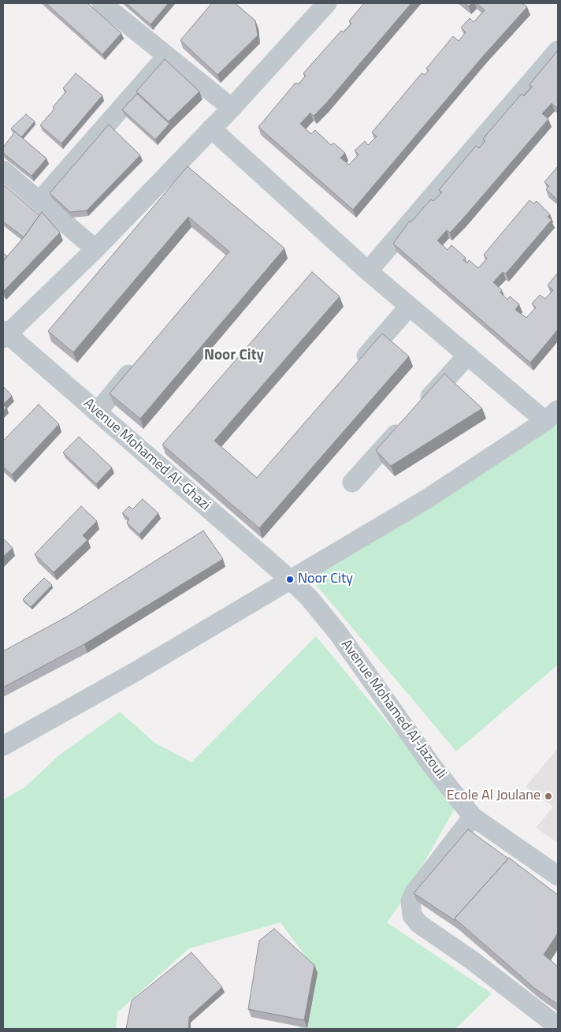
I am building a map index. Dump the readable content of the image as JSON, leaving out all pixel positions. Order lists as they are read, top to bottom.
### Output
{
  "streets": {
    "street": ["Avenue Mohamed Al-Ghazi", "Avenue Mohamed Al-Jazouli"]
  },
  "crossings": [
    ["Avenue Mohamed Al-Ghazi", "Avenue Mohamed Al-Jazouli"]
  ],
  "districts": ["Noor City"],
  "places": ["Noor City", "Ecole Al Joulane"]
}
